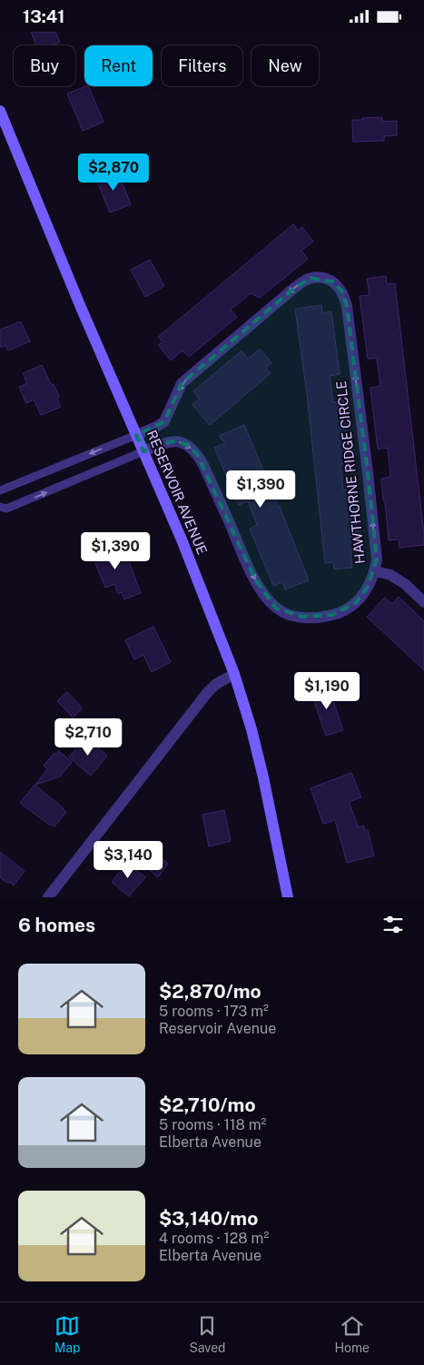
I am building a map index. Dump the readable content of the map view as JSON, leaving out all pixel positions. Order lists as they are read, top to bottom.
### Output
{
  "streets": {
    "main road": ["RESERVOIR AVENUE"],
    "street": ["HAWTHORNE RIDGE CIRCLE"]
  },
  "crossings": [
    ["HAWTHORNE RIDGE CIRCLE", "RESERVOIR AVENUE"]
  ],
  "page": {
    "status": "13:41",
    "chip": [
      "Buy",
      "Rent",
      "Filters",
      "New"
    ],
    "price": [
      "$2,870",
      "$1,390",
      "$1,390",
      "$1,190",
      "$2,710",
      "$3,140"
    ],
    "heading": "6 homes",
    "list": [
      {
        "name": "$2,870/mo",
        "note": "5 rooms · 173 m² · Reservoir Avenue"
      },
      {
        "name": "$2,710/mo",
        "note": "5 rooms · 118 m² · Elberta Avenue"
      },
      {
        "name": "$3,140/mo",
        "note": "4 rooms · 128 m² · Elberta Avenue"
      }
    ],
    "tabs": ["Map", "Saved", "Home"]
  }
}
